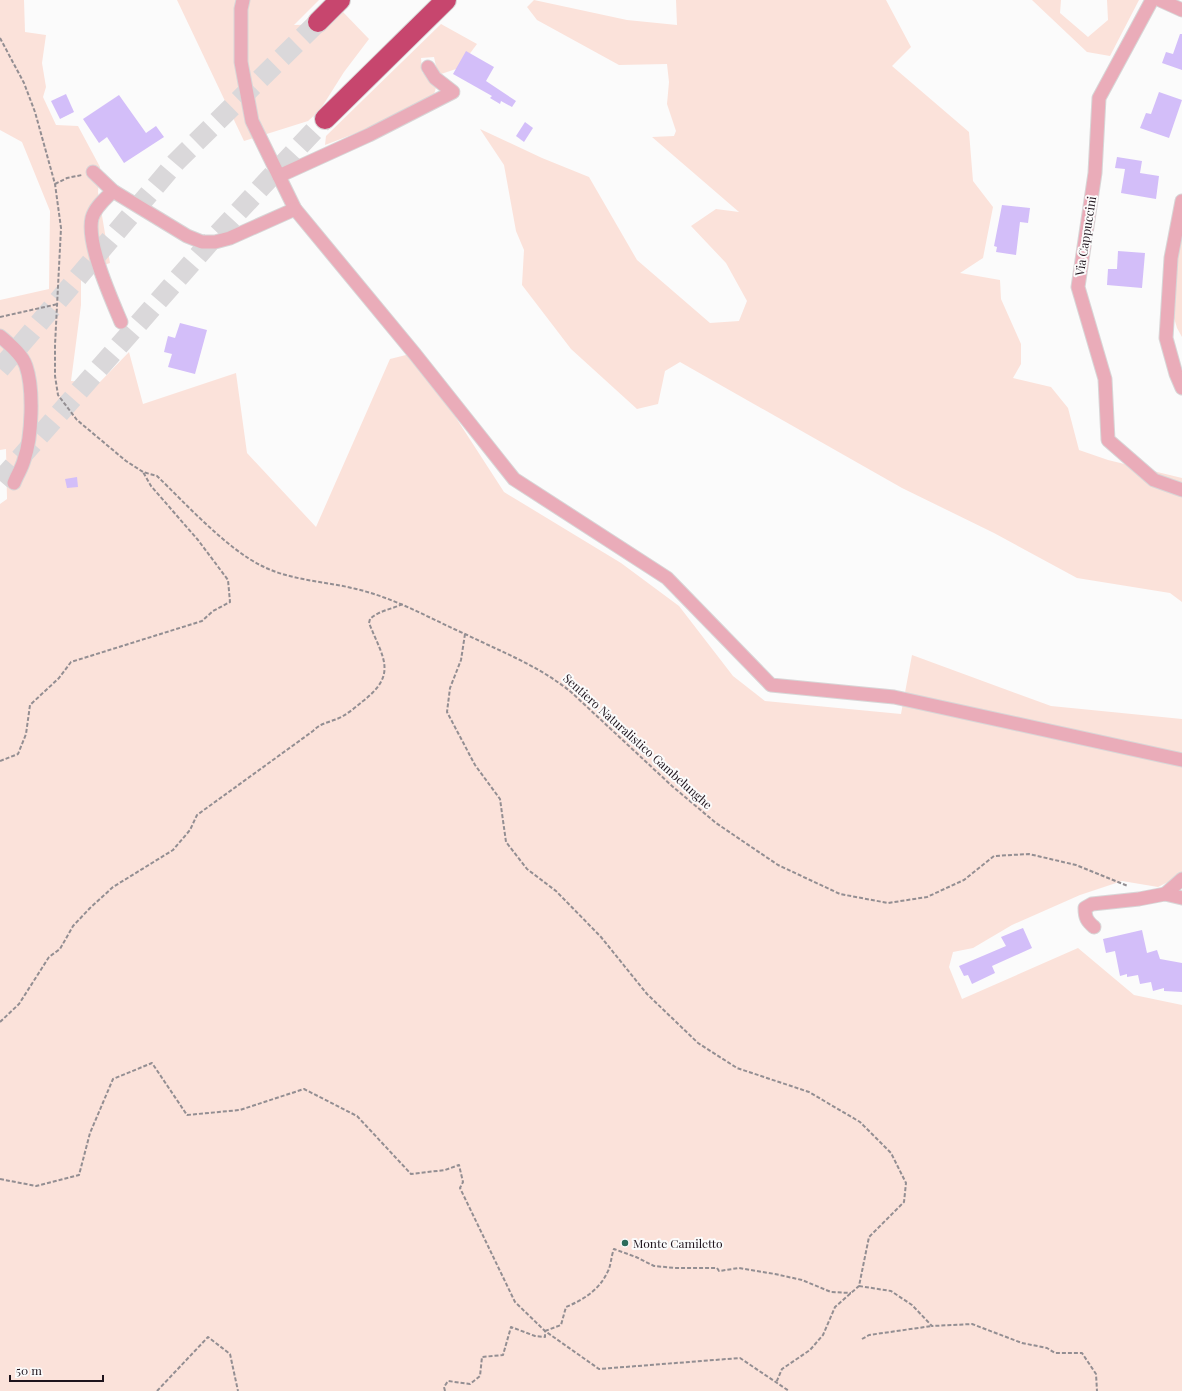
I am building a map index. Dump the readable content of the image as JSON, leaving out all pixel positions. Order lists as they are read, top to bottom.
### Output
{
  "streets": {
    "street": ["Via Cappuccini"],
    "path": ["Sentiero Naturalistico Gambelunghe"]
  },
  "places": ["Monte Camiletto"],
  "scale_bar": "50 m"
}
